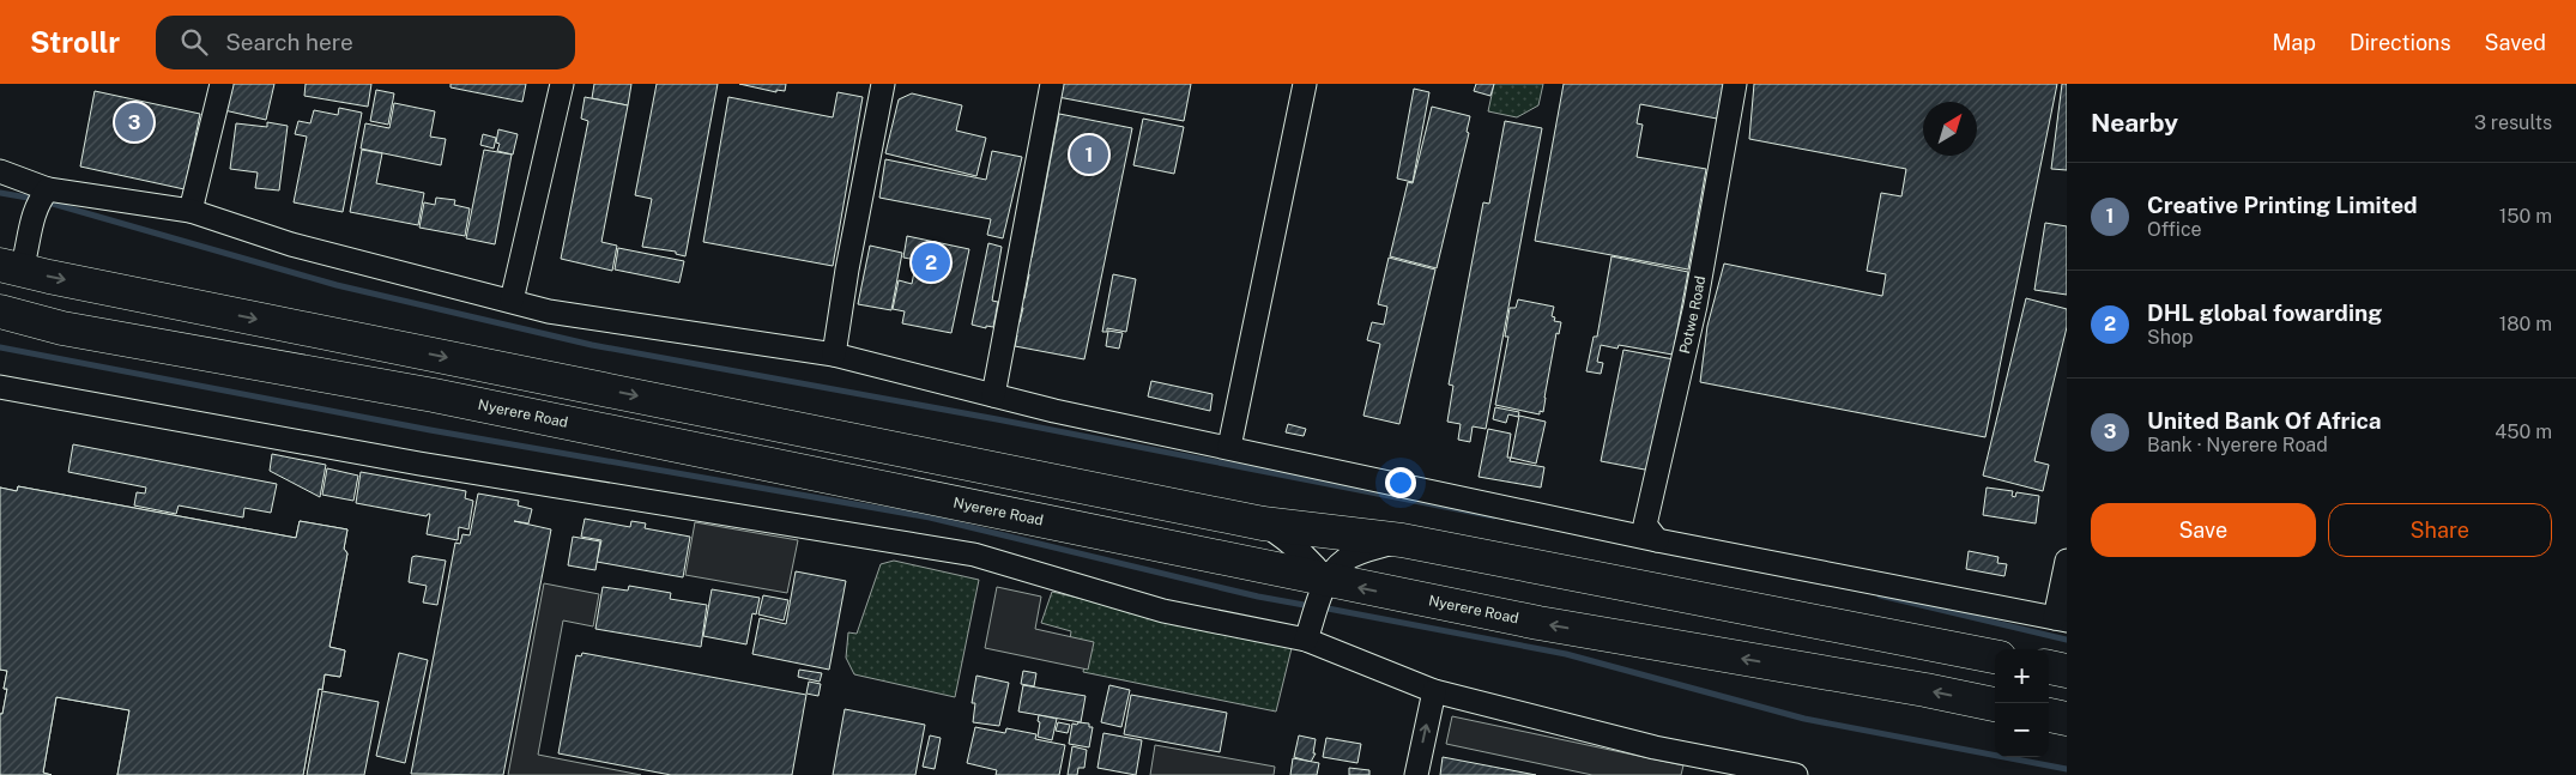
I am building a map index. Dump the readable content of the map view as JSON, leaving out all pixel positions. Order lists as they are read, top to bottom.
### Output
{
  "streets": {
    "highway": ["Nyerere Road"],
    "street": ["Potwe Road"]
  },
  "north": "top right",
  "page": {
    "header": "Strollr",
    "search": "Search here",
    "nav": ["Map", "Directions", "Saved"],
    "heading": ["Nearby", "3 results"],
    "pins": ["3", "1", "2"],
    "list": [
      {
        "mark": "1",
        "name": "Creative Printing Limited",
        "note": "Office",
        "value": "150 m"
      },
      {
        "mark": "2",
        "name": "DHL global fowarding",
        "note": "Shop",
        "value": "180 m"
      },
      {
        "mark": "3",
        "name": "United Bank Of Africa",
        "note": "Bank · Nyerere Road",
        "value": "450 m"
      }
    ],
    "buttons": ["Save", "Share"],
    "map_buttons": ["+", "−"]
  }
}
